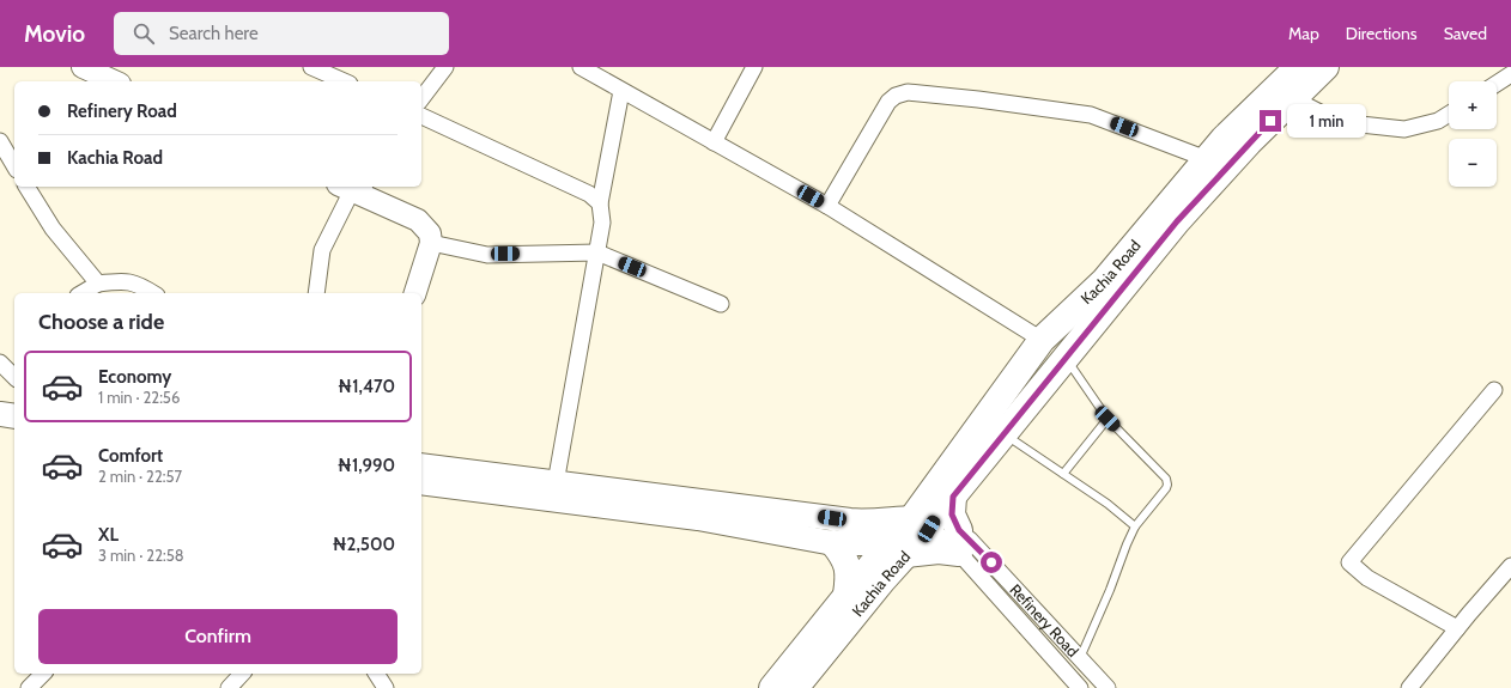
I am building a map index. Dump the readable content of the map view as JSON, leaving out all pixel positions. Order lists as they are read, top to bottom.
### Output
{
  "streets": {
    "highway": ["Kachia Road"],
    "street": ["Refinery Road"]
  },
  "crossings": [
    ["Kachia Road", "Refinery Road"]
  ],
  "page": {
    "header": "Movio",
    "search": "Search here",
    "nav": ["Map", "Directions", "Saved"],
    "map_buttons": ["+", "−"],
    "banner": ["Refinery Road", "Kachia Road"],
    "bubble": "1 min",
    "heading": "Choose a ride",
    "list": [
      {
        "name": "Economy",
        "note": "1 min · 22:56",
        "value": "₦1,470"
      },
      {
        "name": "Comfort",
        "note": "2 min · 22:57",
        "value": "₦1,990"
      },
      {
        "name": "XL",
        "note": "3 min · 22:58",
        "value": "₦2,500"
      }
    ],
    "buttons": "Confirm"
  }
}
